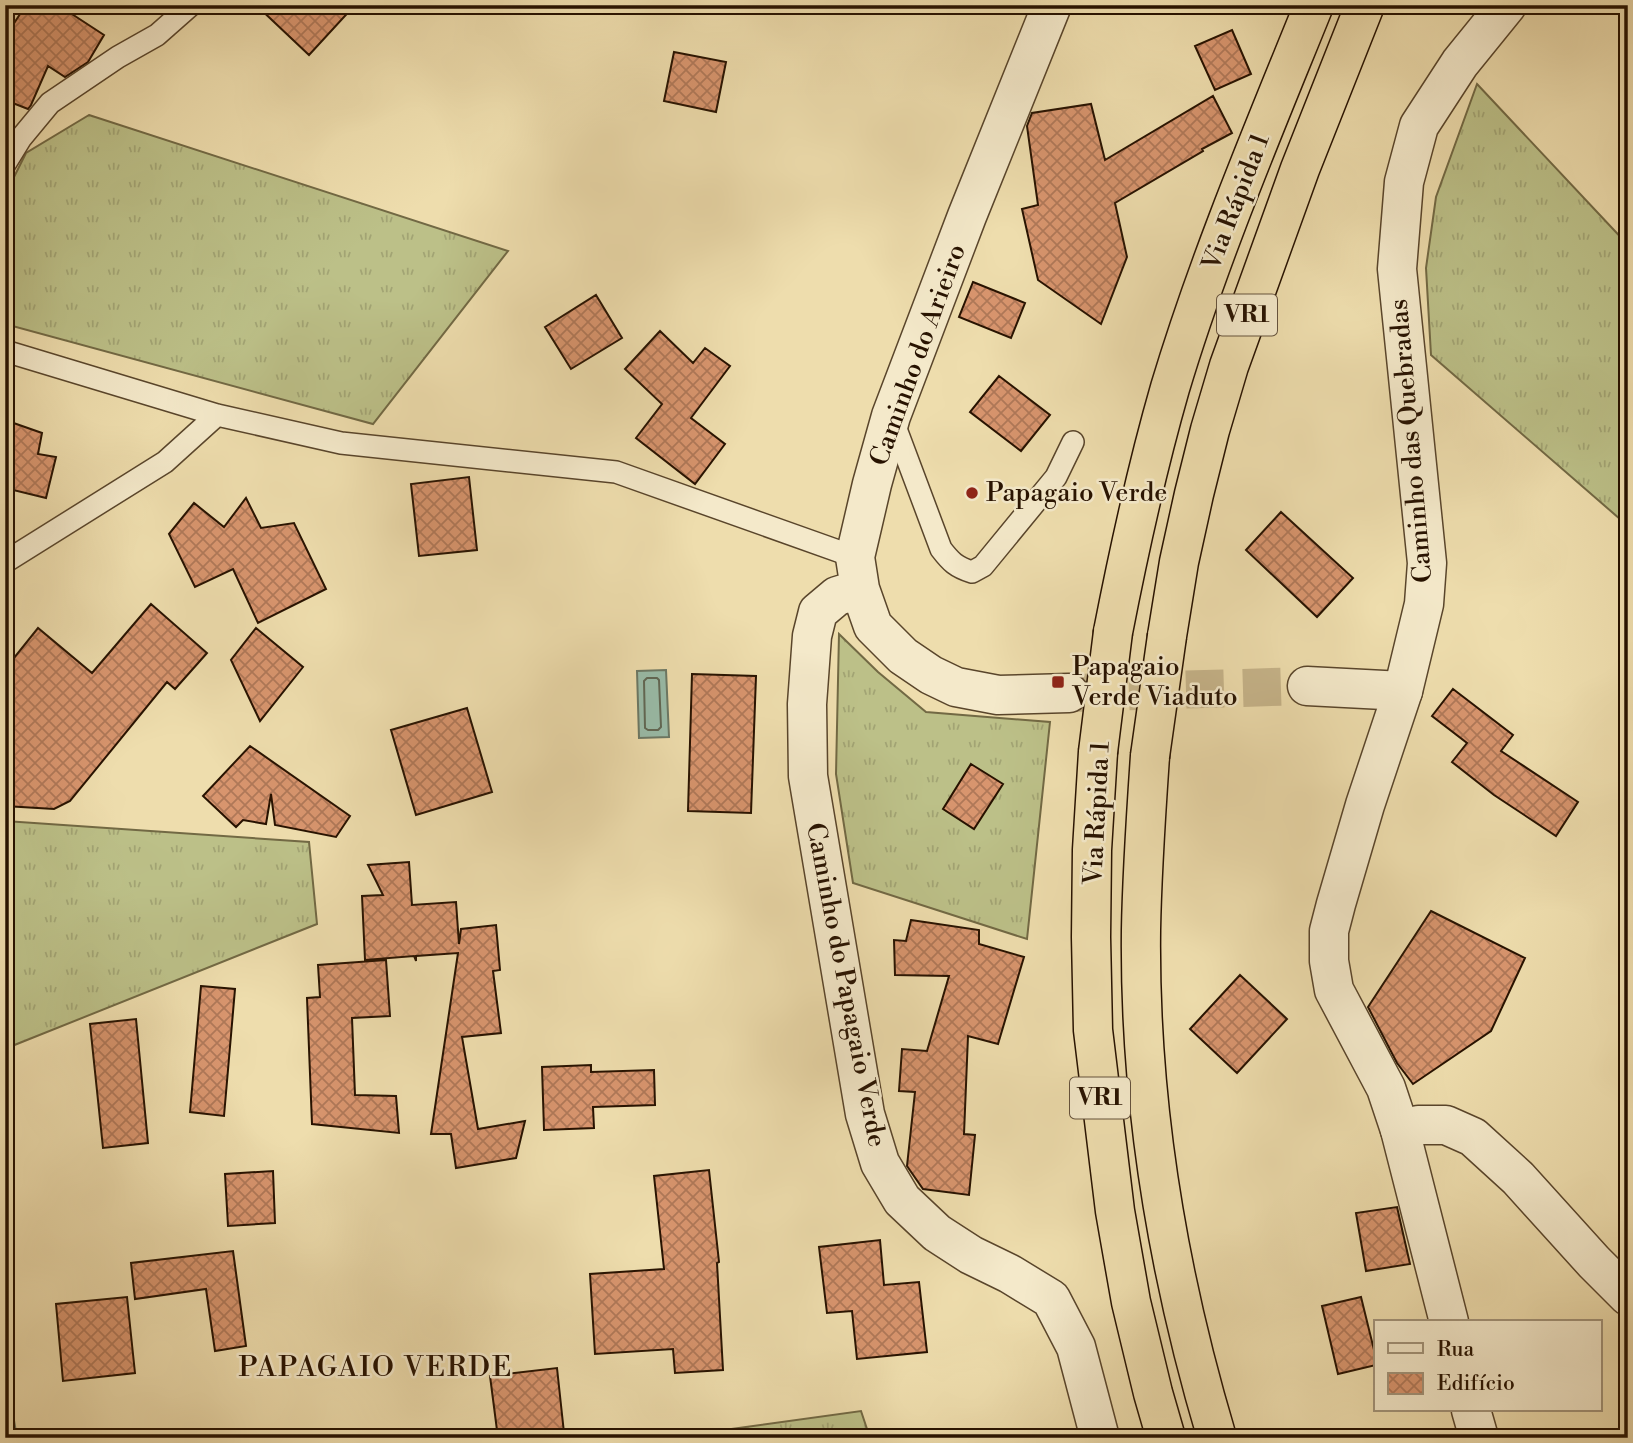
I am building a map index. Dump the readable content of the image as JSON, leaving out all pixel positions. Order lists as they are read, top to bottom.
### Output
{
  "streets": {
    "highway": ["Via Rápida 1", "VR1"],
    "street": ["Caminho do Arieiro", "Caminho das Quebradas", "Caminho do Papagaio Verde"]
  },
  "crossings": [
    ["Caminho do Arieiro", "Caminho do Papagaio Verde"]
  ],
  "districts": ["PAPAGAIO VERDE"],
  "places": {
    "other": ["Papagaio Verde"],
    "transit": ["Papagaio Verde Viaduto"]
  },
  "legend": ["Rua", "Edifício"]
}
